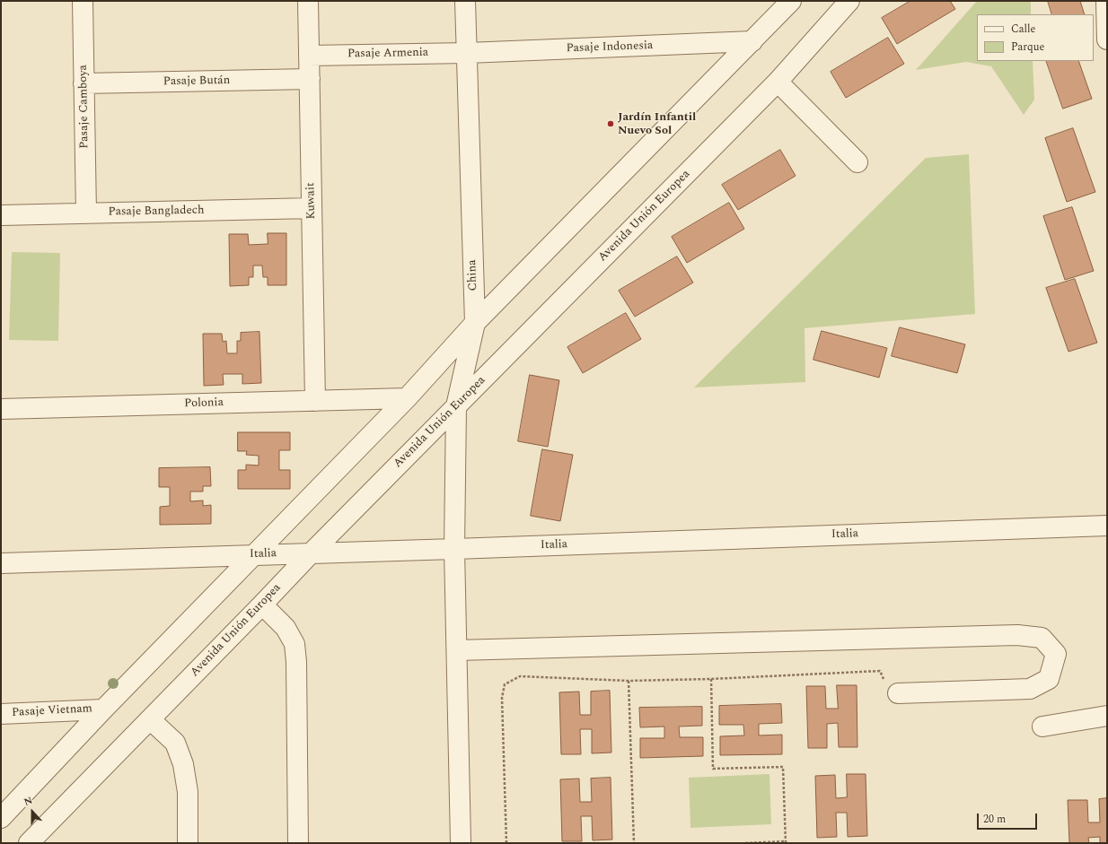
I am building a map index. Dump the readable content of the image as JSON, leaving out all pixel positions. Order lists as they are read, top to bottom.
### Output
{
  "streets": {
    "street": [
      "Pasaje Indonesia",
      "Pasaje Armenia",
      "Pasaje Bután",
      "Pasaje Camboya",
      "Kuwait",
      "Pasaje Bangladech",
      "Avenida Unión Europea",
      "China",
      "Polonia",
      "Italia",
      "Pasaje Vietnam"
    ]
  },
  "crossings": [
    ["Pasaje Indonesia", "Pasaje Armenia"],
    ["Pasaje Indonesia", "China"],
    ["Pasaje Armenia", "Kuwait"],
    ["Pasaje Armenia", "China"],
    ["Pasaje Bután", "Pasaje Camboya"],
    ["Pasaje Bután", "Kuwait"],
    ["Pasaje Camboya", "Pasaje Bangladech"],
    ["Kuwait", "Pasaje Bangladech"],
    ["Kuwait", "Polonia"],
    ["Avenida Unión Europea", "China"],
    ["Avenida Unión Europea", "Italia"],
    ["China", "Italia"]
  ],
  "places": ["Jardín Infantil Nuevo Sol"],
  "legend": ["Calle", "Parque"],
  "scale_bar": "20 m",
  "north": "top"
}
